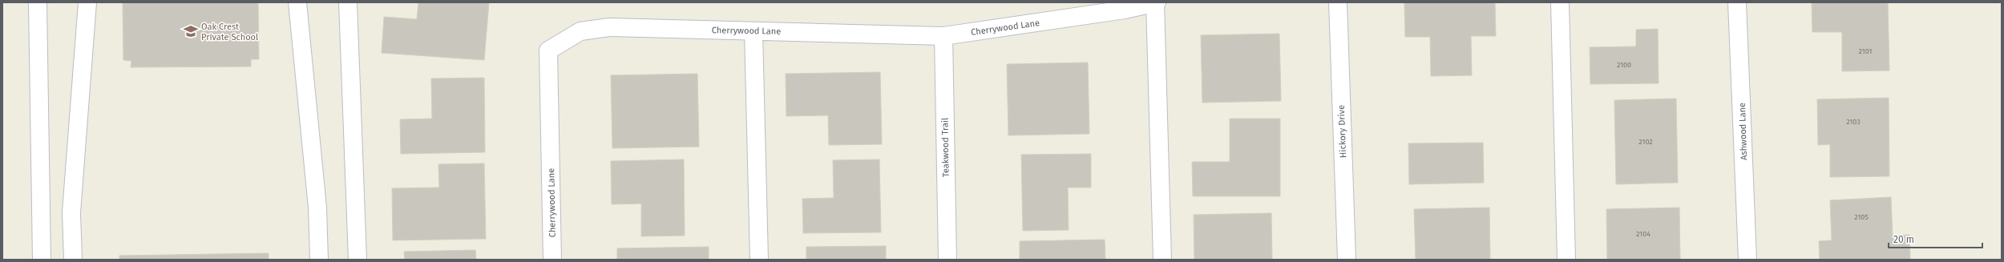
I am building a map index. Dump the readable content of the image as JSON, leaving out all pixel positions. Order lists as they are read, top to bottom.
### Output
{
  "streets": {
    "street": [
      "Cherrywood Lane",
      "Hickory Drive",
      "Ashwood Lane",
      "Teakwood Trail"
    ]
  },
  "crossings": [
    ["Cherrywood Lane", "Teakwood Trail"]
  ],
  "places": {
    "school or university": ["Oak Crest Private School"]
  },
  "house_numbers": [
    "2101",
    "2100",
    "2103",
    "2102",
    "2105",
    "2104"
  ],
  "scale_bar": "20 m"
}
